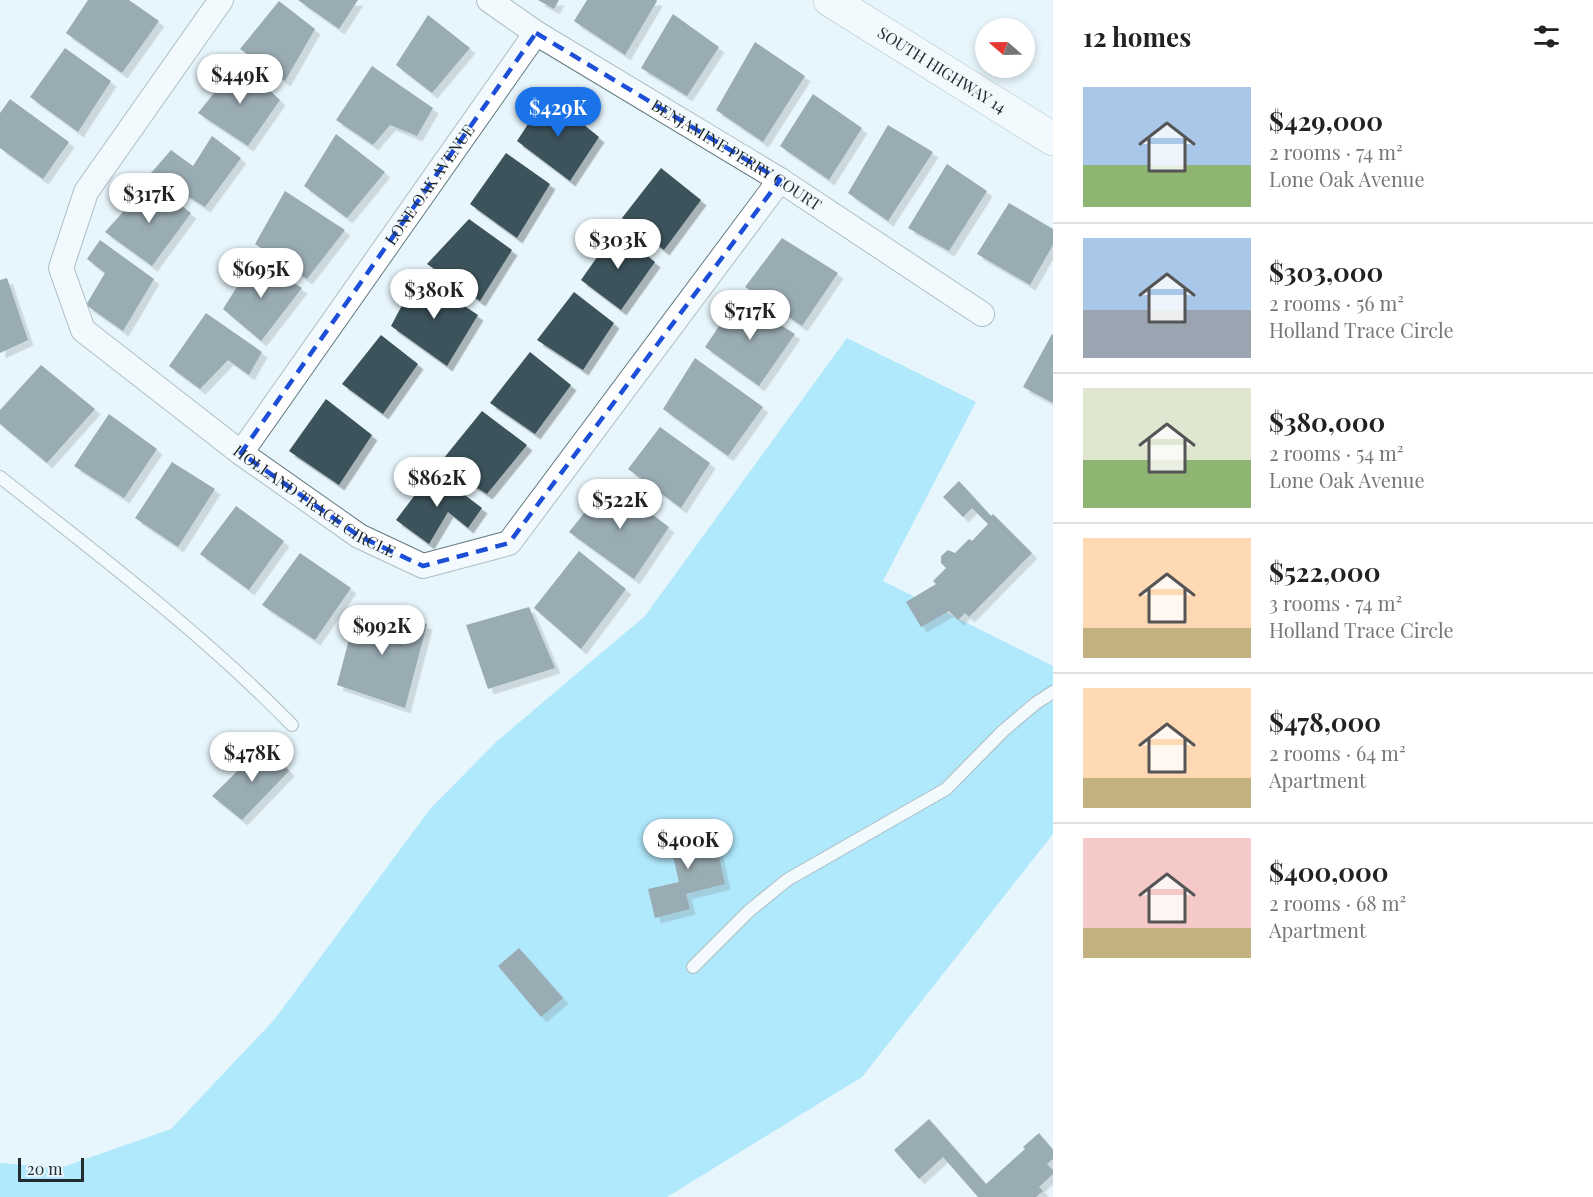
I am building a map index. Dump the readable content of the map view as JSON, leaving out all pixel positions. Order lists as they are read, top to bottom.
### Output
{
  "streets": {
    "main road": ["SOUTH HIGHWAY 14"],
    "street": ["BENJAMINE PERRY COURT", "LONE OAK AVENUE", "HOLLAND TRACE CIRCLE"]
  },
  "crossings": [
    ["BENJAMINE PERRY COURT", "LONE OAK AVENUE"],
    ["BENJAMINE PERRY COURT", "HOLLAND TRACE CIRCLE"],
    ["LONE OAK AVENUE", "HOLLAND TRACE CIRCLE"]
  ],
  "scale_bar": "20 m",
  "north": "left",
  "page": {
    "heading": "12 homes",
    "price": [
      "$449K",
      "$429K",
      "$317K",
      "$303K",
      "$695K",
      "$380K",
      "$717K",
      "$862K",
      "$522K",
      "$992K",
      "$478K",
      "$400K"
    ],
    "list": [
      {
        "name": "$429,000",
        "note": "2 rooms · 74 m² · Lone Oak Avenue"
      },
      {
        "name": "$303,000",
        "note": "2 rooms · 56 m² · Holland Trace Circle"
      },
      {
        "name": "$380,000",
        "note": "2 rooms · 54 m² · Lone Oak Avenue"
      },
      {
        "name": "$522,000",
        "note": "3 rooms · 74 m² · Holland Trace Circle"
      },
      {
        "name": "$478,000",
        "note": "2 rooms · 64 m² · Apartment"
      },
      {
        "name": "$400,000",
        "note": "2 rooms · 68 m² · Apartment"
      }
    ],
    "scale": "20 m"
  }
}
